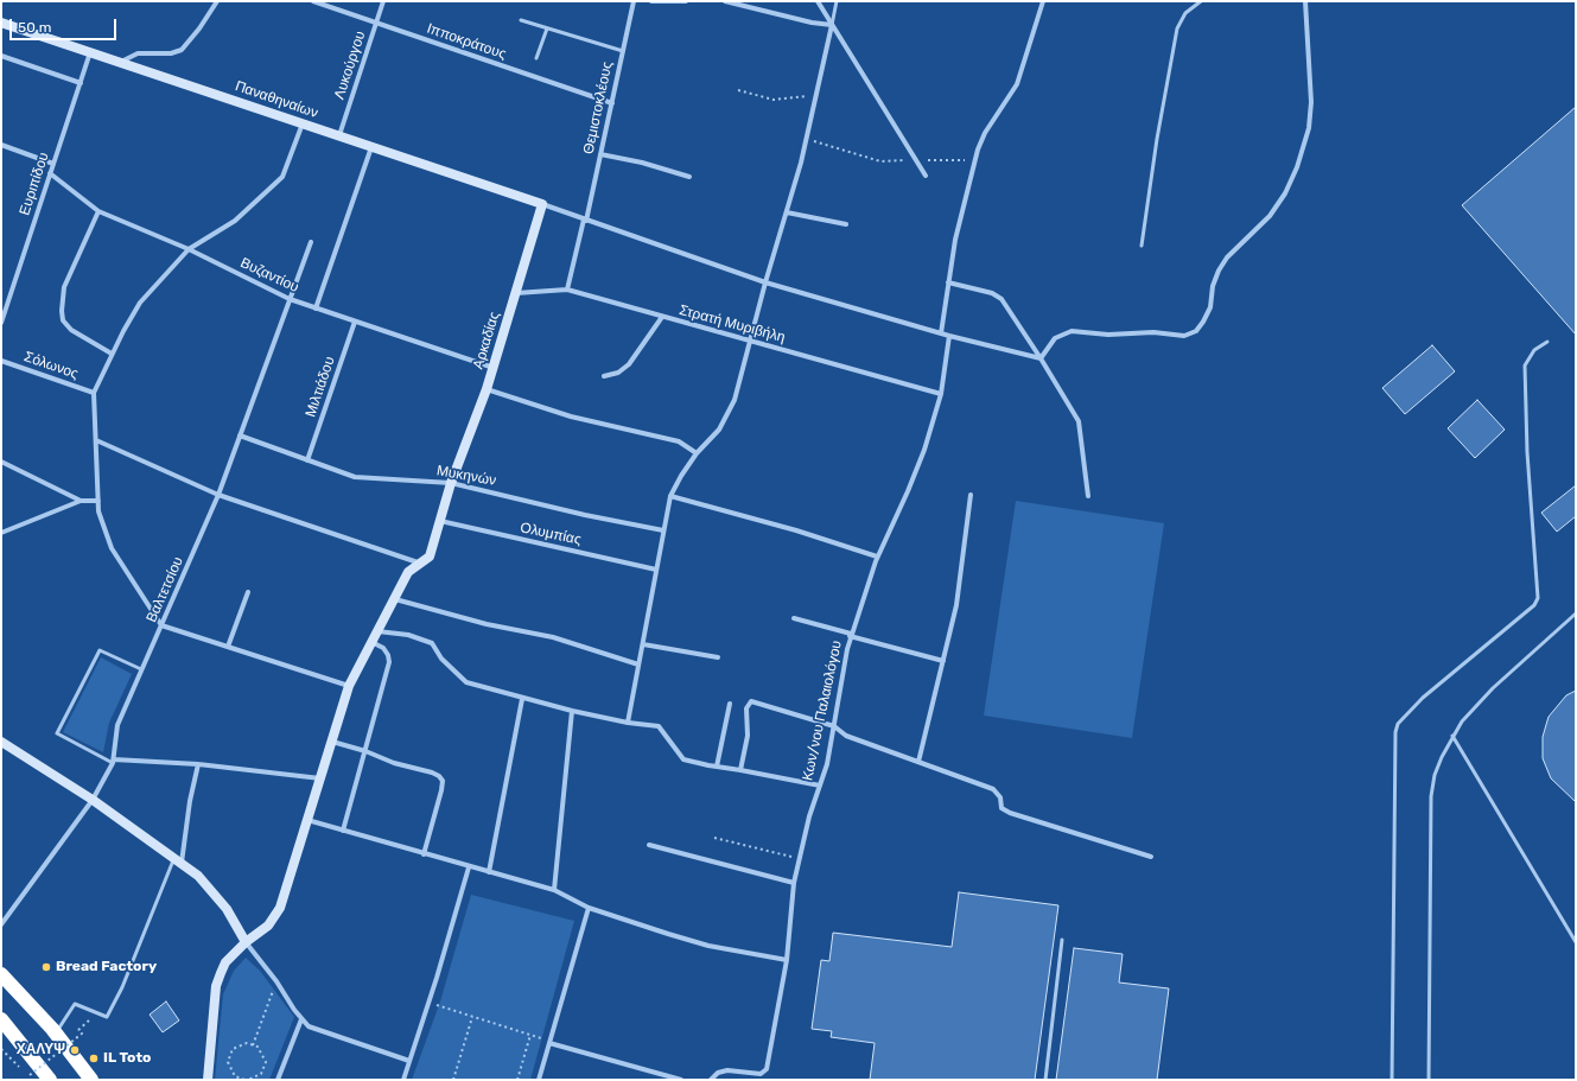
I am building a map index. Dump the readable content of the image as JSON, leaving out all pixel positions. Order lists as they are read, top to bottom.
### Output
{
  "streets": {
    "street": [
      "Ιπποκράτους",
      "Λυκούργου",
      "Παναθηναίων",
      "Θεμιστοκλέους",
      "Ευριπίδου",
      "Βυζαντίου",
      "Στρατή Μυριβήλη",
      "Αρκαδίας",
      "Σόλωνος",
      "Μιλτιάδου",
      "Μυκηνών",
      "Ολυμπίας",
      "Βαλτετσίου",
      "Κων/νου Παλαιολόγου"
    ]
  },
  "crossings": [
    ["Ιπποκράτους", "Λυκούργου"],
    ["Ιπποκράτους", "Θεμιστοκλέους"],
    ["Λυκούργου", "Παναθηναίων"],
    ["Παναθηναίων", "Ευριπίδου"],
    ["Παναθηναίων", "Αρκαδίας"],
    ["Θεμιστοκλέους", "Στρατή Μυριβήλη"],
    ["Ευριπίδου", "Βυζαντίου"],
    ["Βυζαντίου", "Αρκαδίας"],
    ["Βυζαντίου", "Μιλτιάδου"],
    ["Βυζαντίου", "Βαλτετσίου"],
    ["Στρατή Μυριβήλη", "Αρκαδίας"],
    ["Στρατή Μυριβήλη", "Κων/νου Παλαιολόγου"],
    ["Αρκαδίας", "Μυκηνών"],
    ["Αρκαδίας", "Ολυμπίας"],
    ["Μιλτιάδου", "Μυκηνών"],
    ["Μυκηνών", "Βαλτετσίου"]
  ],
  "places": ["Bread Factory", "ΧΑΛΥΨ", "IL Toto"],
  "scale_bar": "50 m"
}
